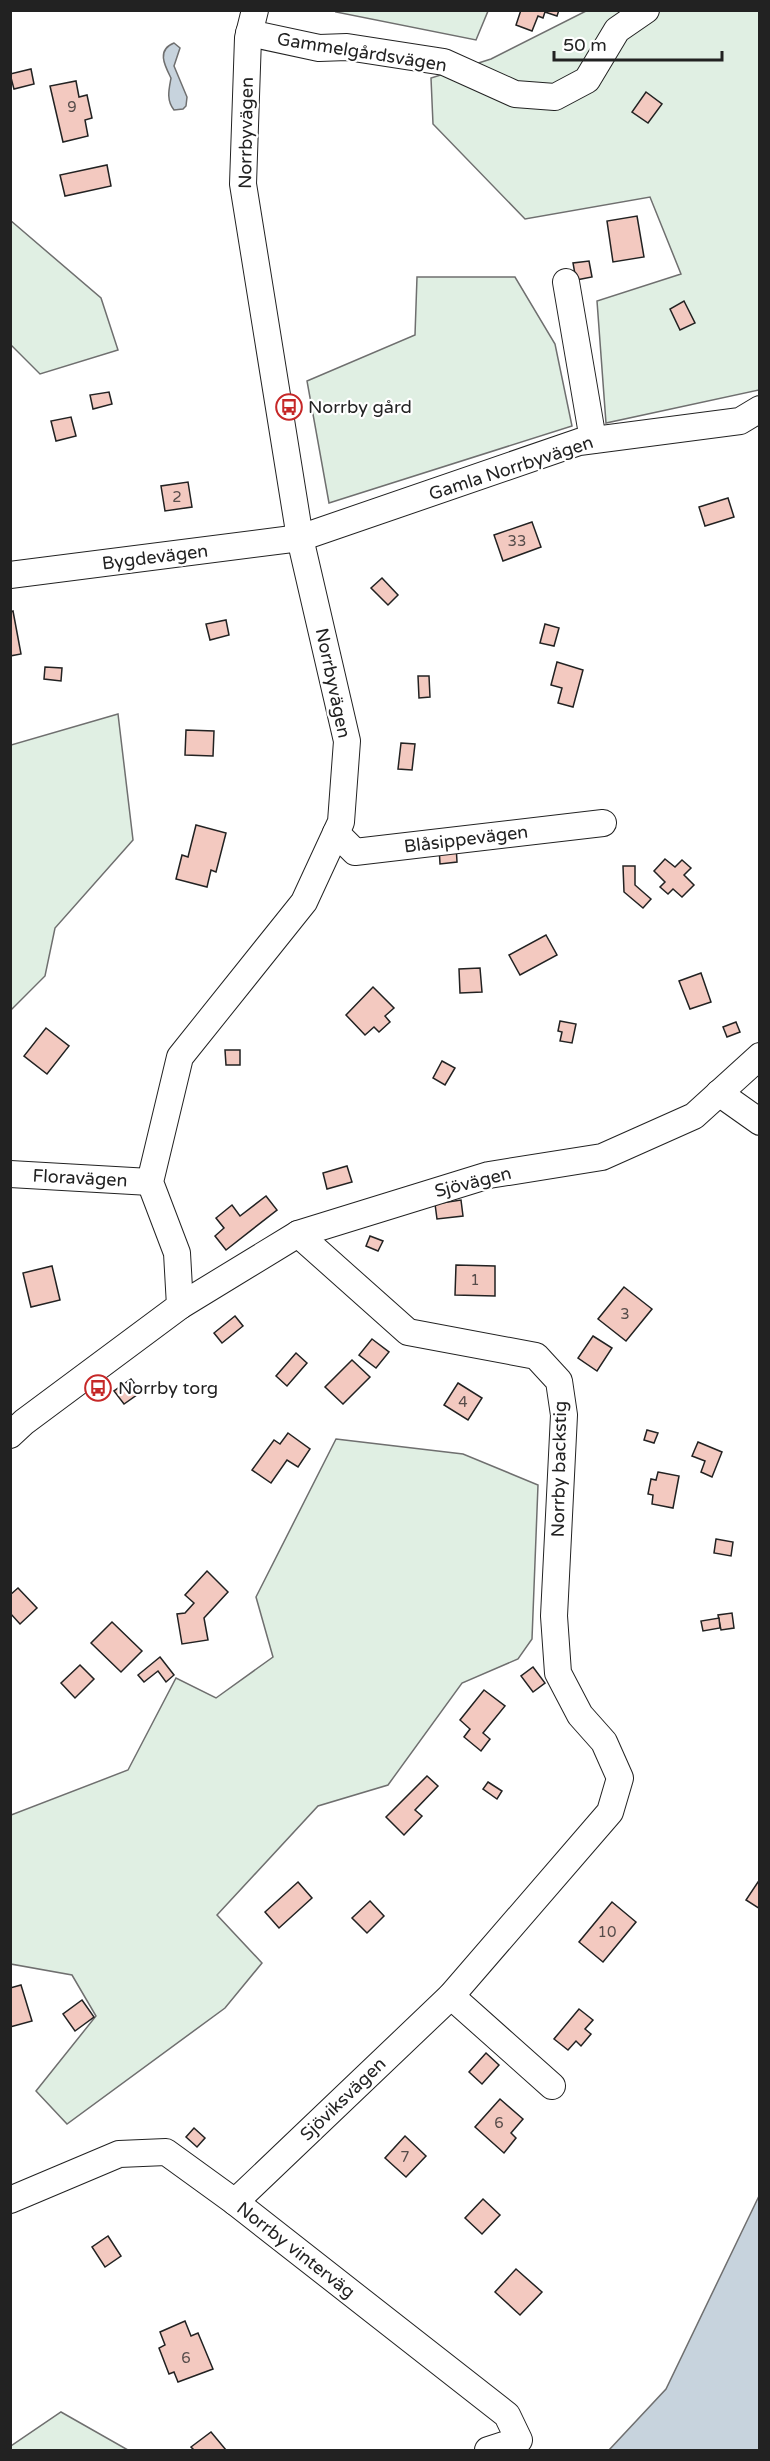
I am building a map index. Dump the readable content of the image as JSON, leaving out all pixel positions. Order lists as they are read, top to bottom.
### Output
{
  "streets": {
    "street": [
      "Gammelgårdsvägen",
      "Norrbyvägen",
      "Gamla Norrbyvägen",
      "Bygdevägen",
      "Blåsippevägen",
      "Floravägen",
      "Sjövägen",
      "Norrby backstig",
      "Sjöviksvägen",
      "Norrby vinterväg"
    ]
  },
  "crossings": [
    ["Gammelgårdsvägen", "Norrbyvägen"],
    ["Norrbyvägen", "Gamla Norrbyvägen"],
    ["Norrbyvägen", "Bygdevägen"],
    ["Norrbyvägen", "Blåsippevägen"],
    ["Norrbyvägen", "Floravägen"],
    ["Gamla Norrbyvägen", "Bygdevägen"],
    ["Sjövägen", "Norrby backstig"],
    ["Norrby backstig", "Sjöviksvägen"],
    ["Sjöviksvägen", "Norrby vinterväg"]
  ],
  "places": {
    "bus stop": ["Norrby gård", "Norrby torg"]
  },
  "house_numbers": [
    "9",
    "2",
    "33",
    "1",
    "3",
    "4",
    "10",
    "6",
    "7",
    "6"
  ],
  "scale_bar": "50 m"
}
